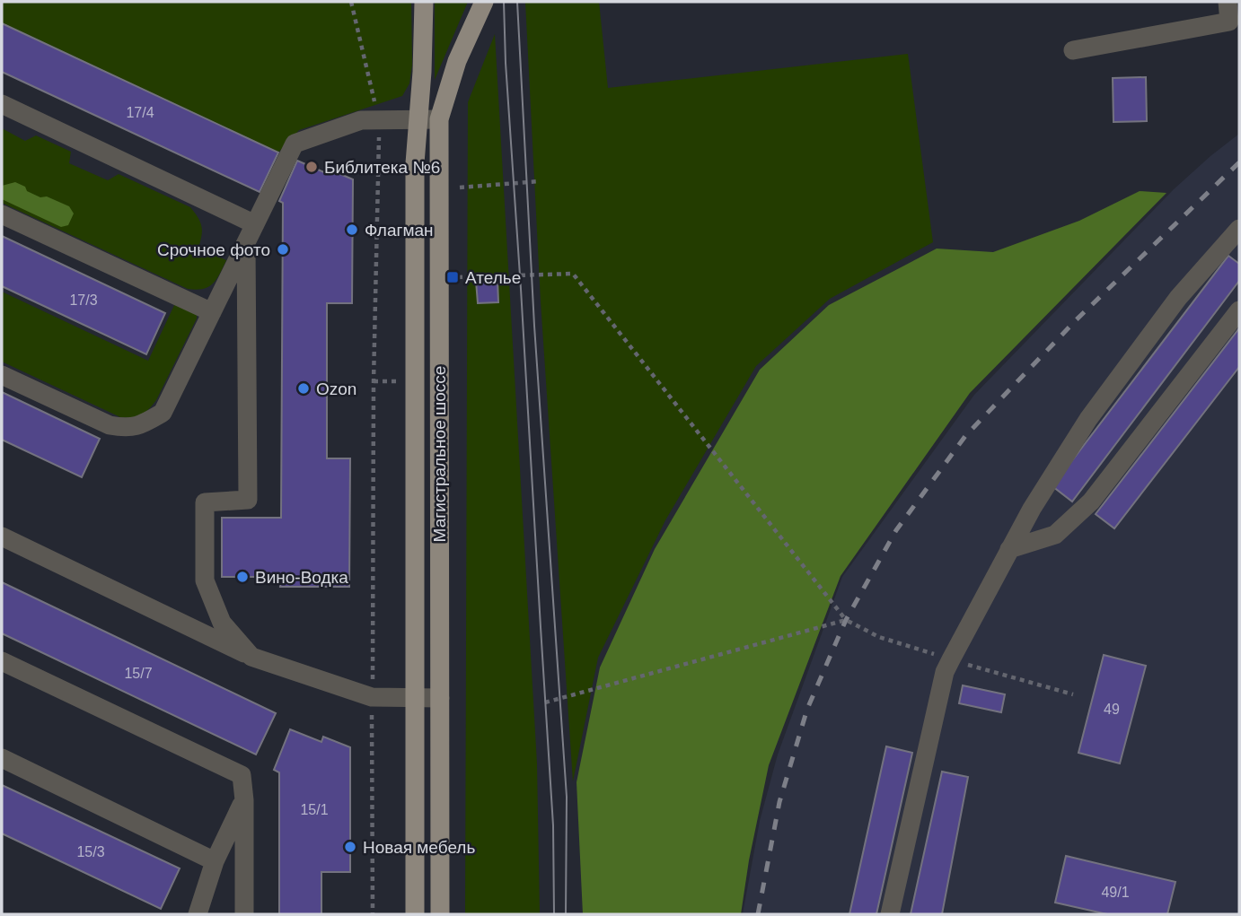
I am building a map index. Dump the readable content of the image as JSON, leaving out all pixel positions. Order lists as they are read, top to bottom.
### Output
{
  "streets": {
    "main road": ["Магистральное шоссе"]
  },
  "places": {
    "other": [
      "Библитека №6",
      "Флагман",
      "Срочное фото",
      "Ozon",
      "Вино-Водка",
      "Новая мебель"
    ],
    "transit": ["Ателье"]
  },
  "house_numbers": [
    "17/4",
    "17/3",
    "15/7",
    "49",
    "15/1",
    "15/3",
    "49/1"
  ]
}
